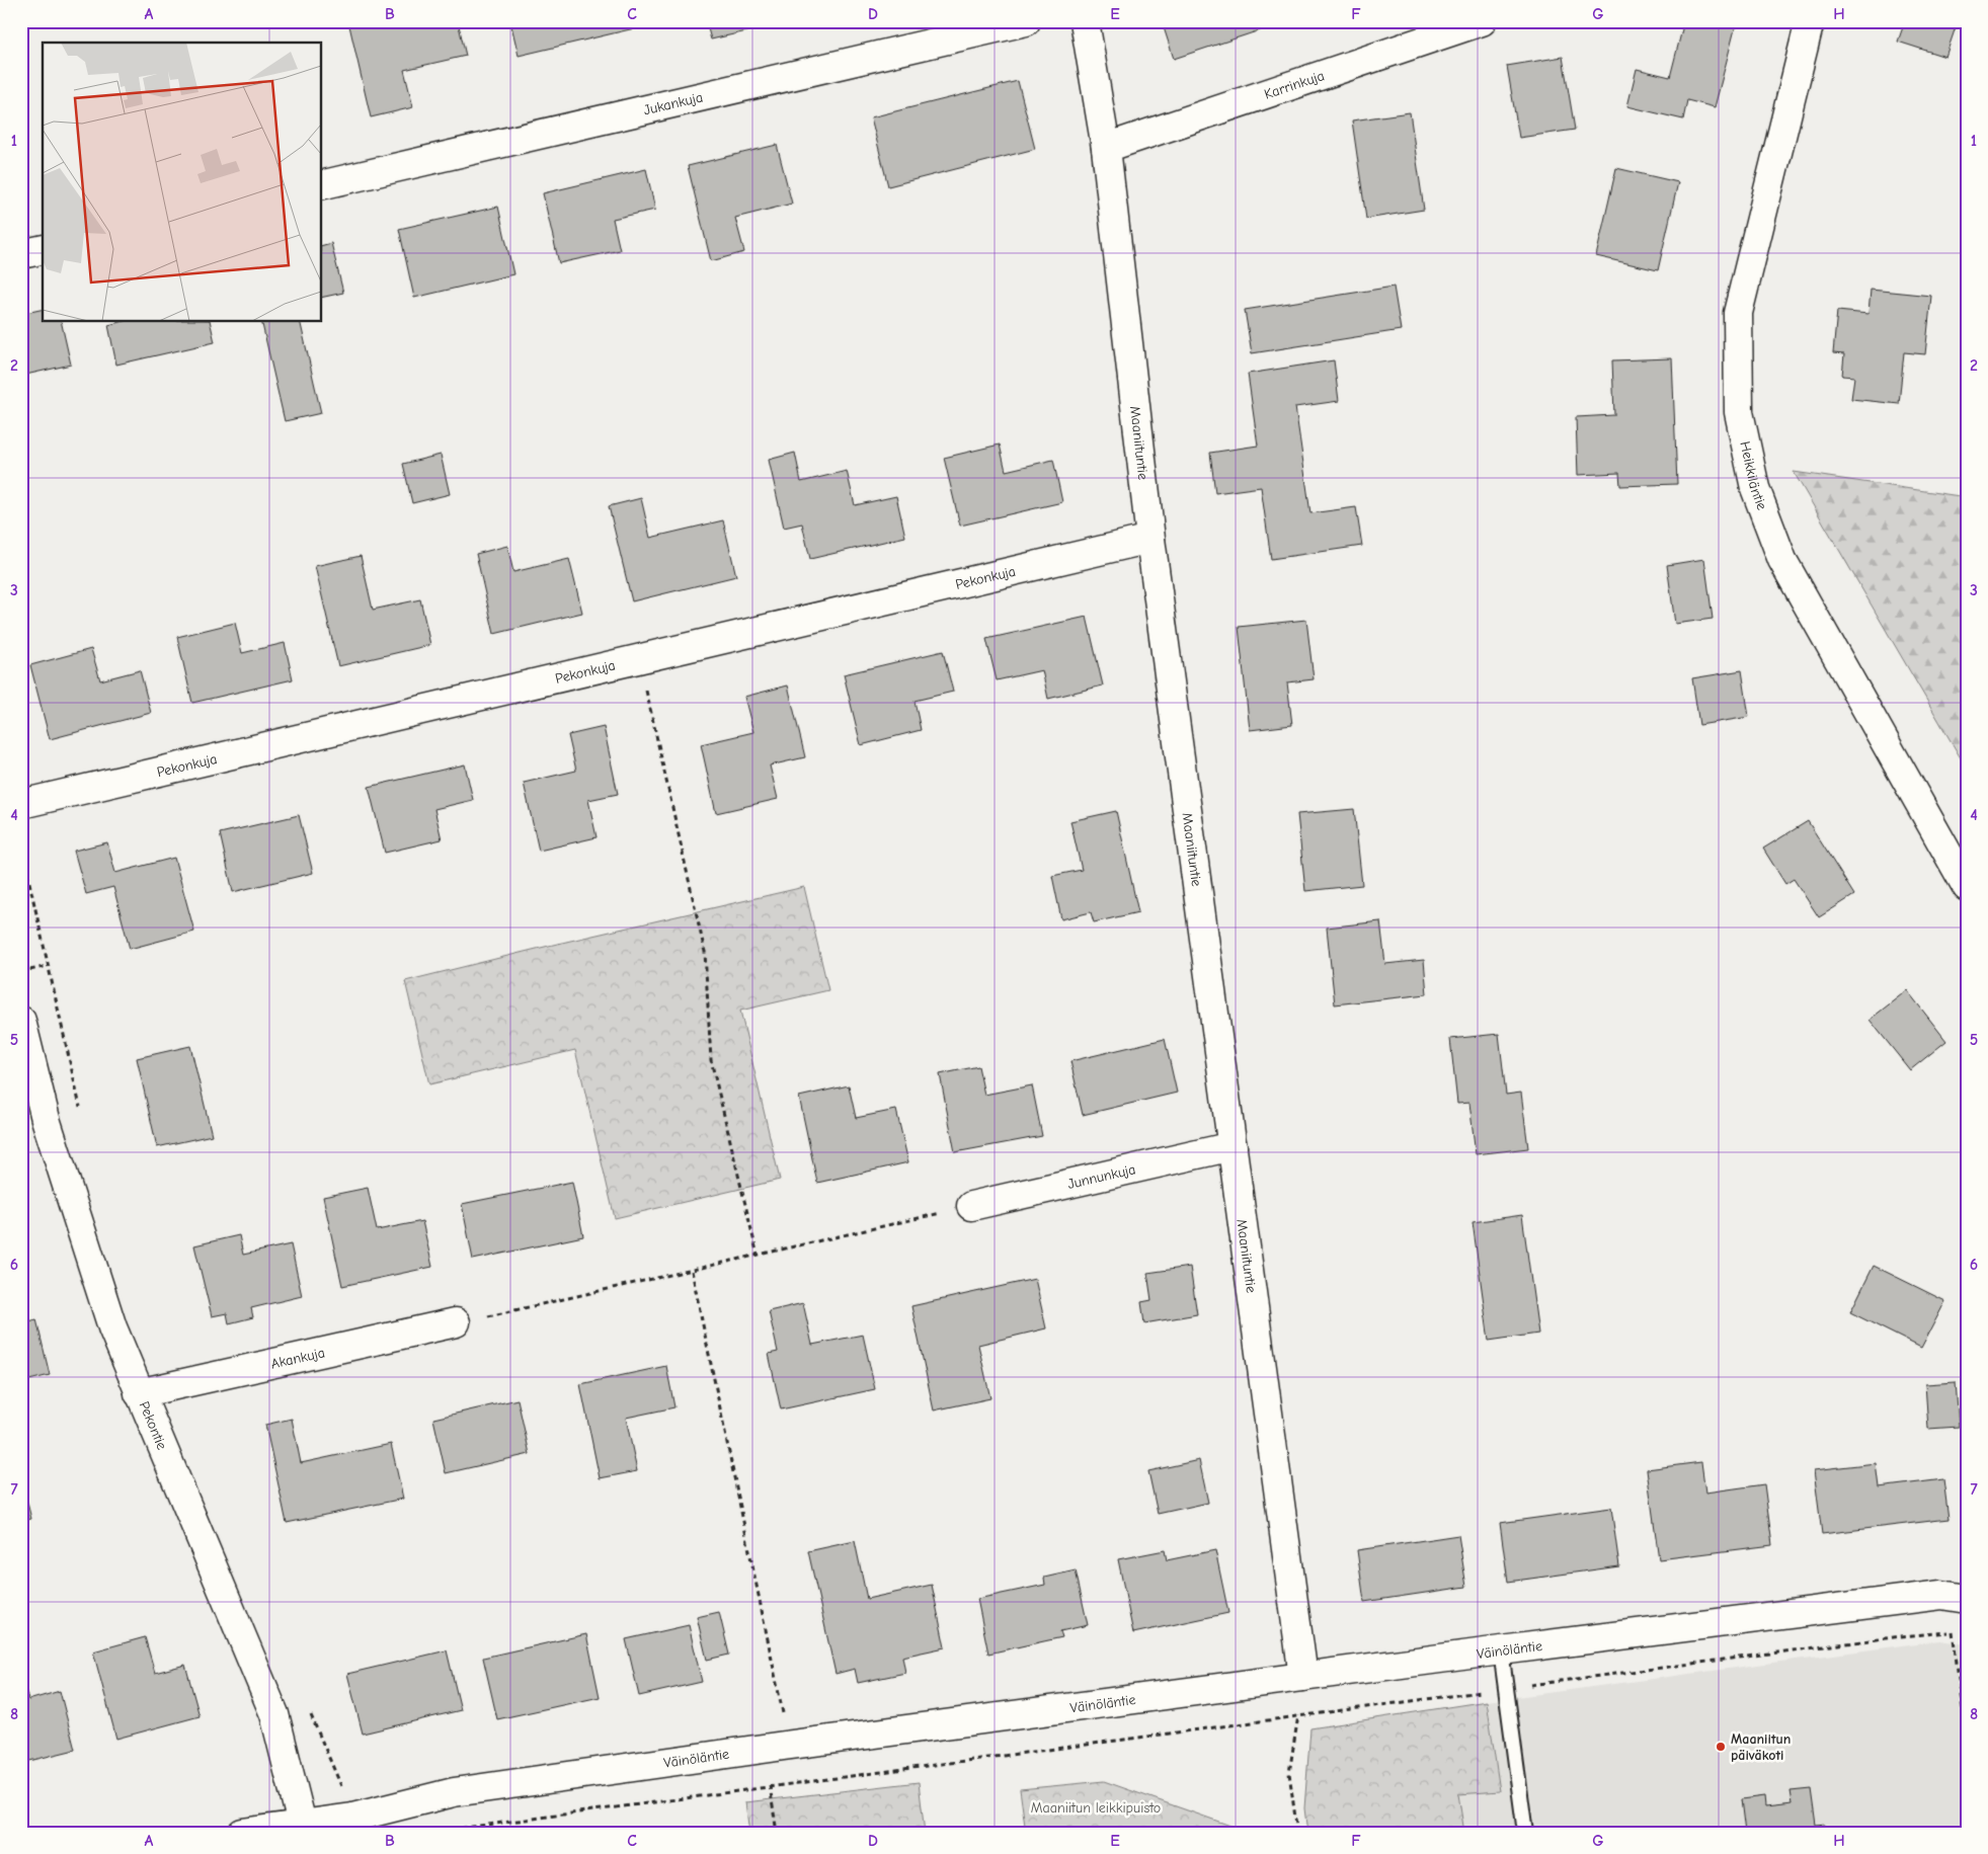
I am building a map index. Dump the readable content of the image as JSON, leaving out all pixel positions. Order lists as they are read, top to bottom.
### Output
{
  "streets": {
    "street": [
      "Karrinkuja",
      "Jukankuja",
      "Maaniituntie",
      "Heikkiläntie",
      "Pekonkuja",
      "Junnunkuja",
      "Akankuja",
      "Pekontie",
      "Väinöläntie"
    ]
  },
  "crossings": [
    ["Karrinkuja", "Maaniituntie"],
    ["Maaniituntie", "Pekonkuja"],
    ["Maaniituntie", "Junnunkuja"],
    ["Maaniituntie", "Väinöläntie"],
    ["Akankuja", "Pekontie"],
    ["Pekontie", "Väinöläntie"]
  ],
  "parks": ["Maaniitun leikkipuisto"],
  "places": ["Maaniitun päiväkoti"],
  "grid": {
    "columns": [
      "A",
      "B",
      "C",
      "D",
      "E",
      "F",
      "G",
      "H"
    ],
    "rows": [
      "1",
      "2",
      "3",
      "4",
      "5",
      "6",
      "7",
      "8"
    ]
  }
}
